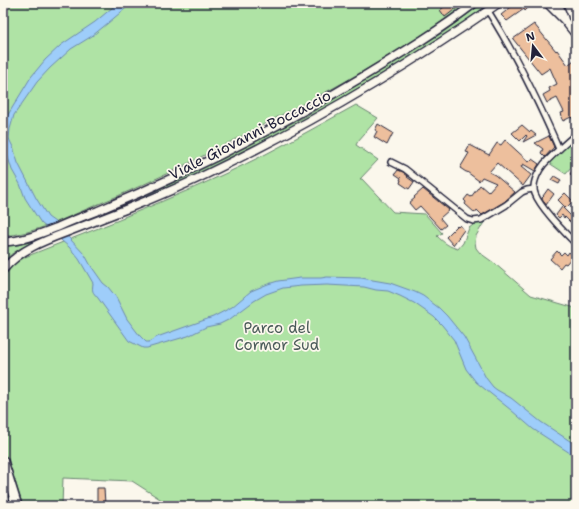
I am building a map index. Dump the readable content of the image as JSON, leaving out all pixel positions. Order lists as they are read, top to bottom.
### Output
{
  "streets": {
    "main road": ["Viale Giovanni Boccaccio"]
  },
  "parks": ["Parco del Cormor Sud"],
  "north": "top"
}
